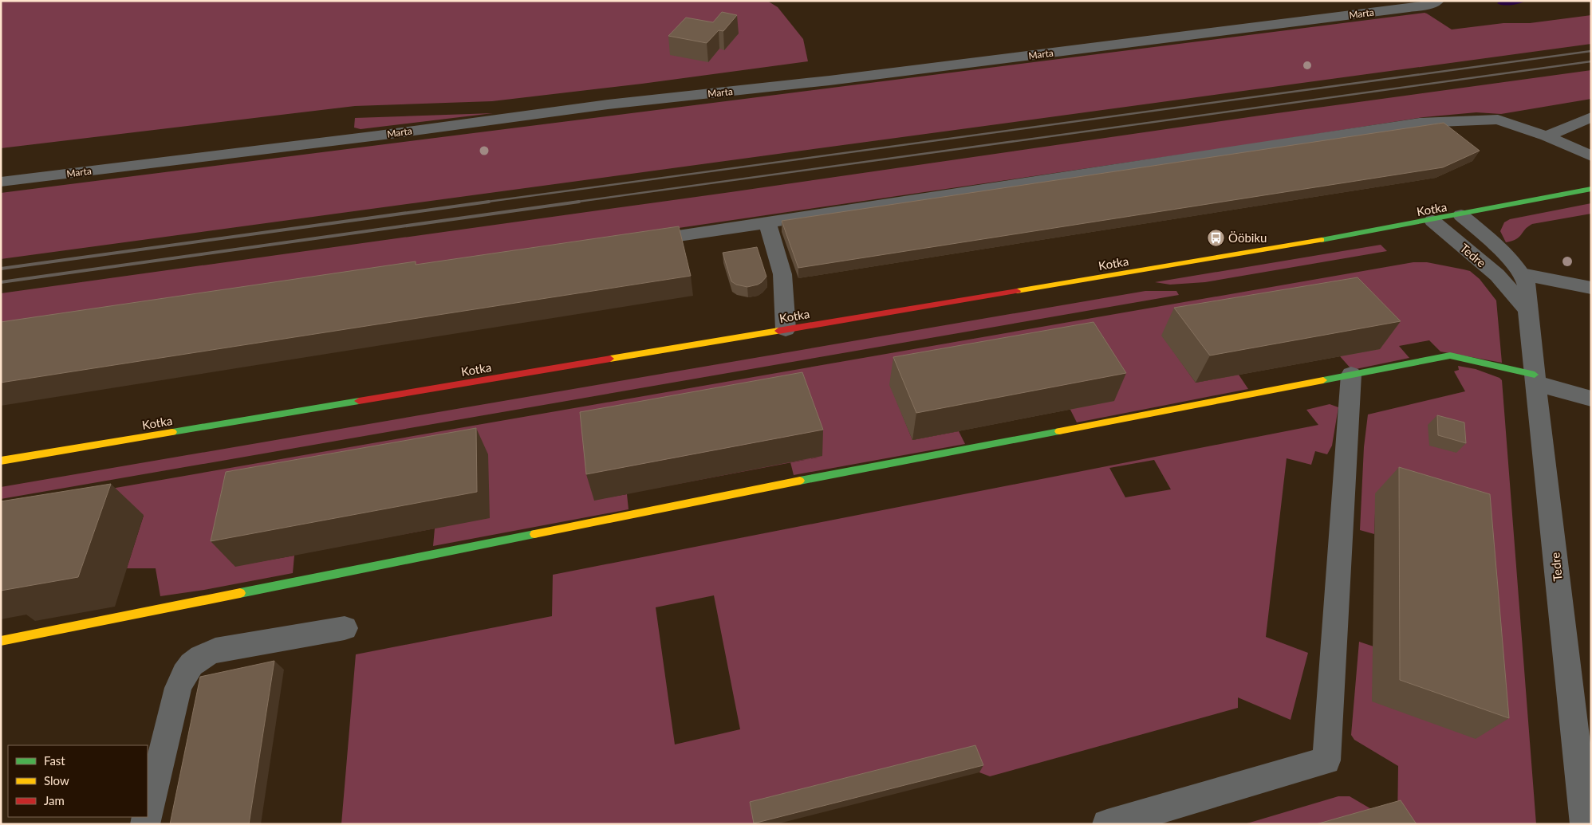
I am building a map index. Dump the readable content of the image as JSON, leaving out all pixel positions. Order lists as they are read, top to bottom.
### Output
{
  "streets": {
    "street": ["Marta", "Kotka", "Tedre"]
  },
  "crossings": [
    ["Kotka", "Tedre"]
  ],
  "places": {
    "bus stop": ["Ööbiku"]
  },
  "legend": ["Fast", "Slow", "Jam"]
}
